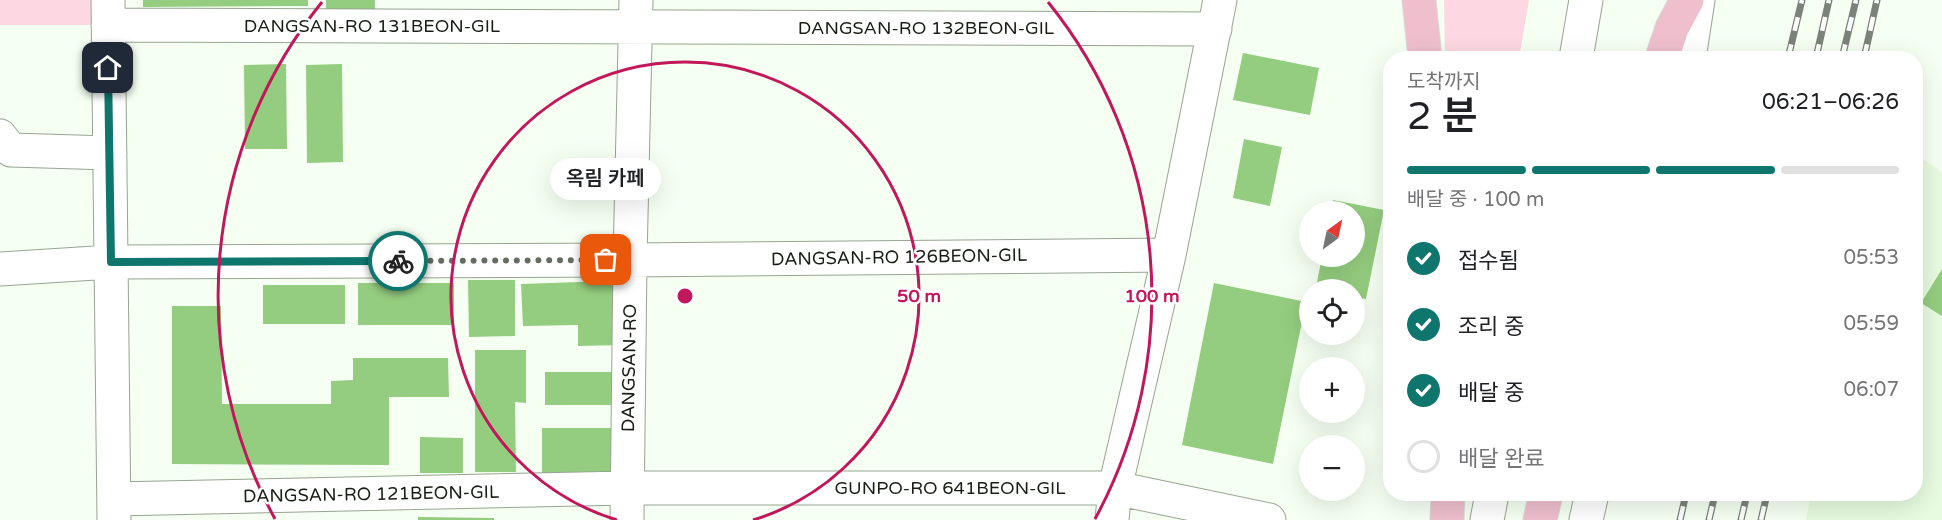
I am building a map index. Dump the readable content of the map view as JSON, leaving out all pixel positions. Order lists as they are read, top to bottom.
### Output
{
  "streets": {
    "street": [
      "DANGSAN-RO 131BEON-GIL",
      "DANGSAN-RO 132BEON-GIL",
      "DANGSAN-RO 126BEON-GIL",
      "DANGSAN-RO",
      "GUNPO-RO 641BEON-GIL",
      "DANGSAN-RO 121BEON-GIL"
    ]
  },
  "crossings": [
    ["DANGSAN-RO 131BEON-GIL", "DANGSAN-RO 132BEON-GIL"],
    ["DANGSAN-RO 131BEON-GIL", "DANGSAN-RO"],
    ["DANGSAN-RO 132BEON-GIL", "DANGSAN-RO"],
    ["DANGSAN-RO 126BEON-GIL", "DANGSAN-RO"],
    ["DANGSAN-RO", "GUNPO-RO 641BEON-GIL"],
    ["DANGSAN-RO", "DANGSAN-RO 121BEON-GIL"],
    ["GUNPO-RO 641BEON-GIL", "DANGSAN-RO 121BEON-GIL"]
  ],
  "places": ["옥림 카페"],
  "north": "top right",
  "page": {
    "heading": ["2 분", "도착까지", "06:21–06:26"],
    "bar": "배달 중 · 100 m",
    "bubble": "옥림 카페",
    "map_buttons": ["+", "−"],
    "list": [
      ["접수됨", "05:53"],
      ["조리 중", "05:59"],
      ["배달 중", "06:07"],
      "배달 완료"
    ]
  },
  "rings": ["50 m", "100 m"]
}
